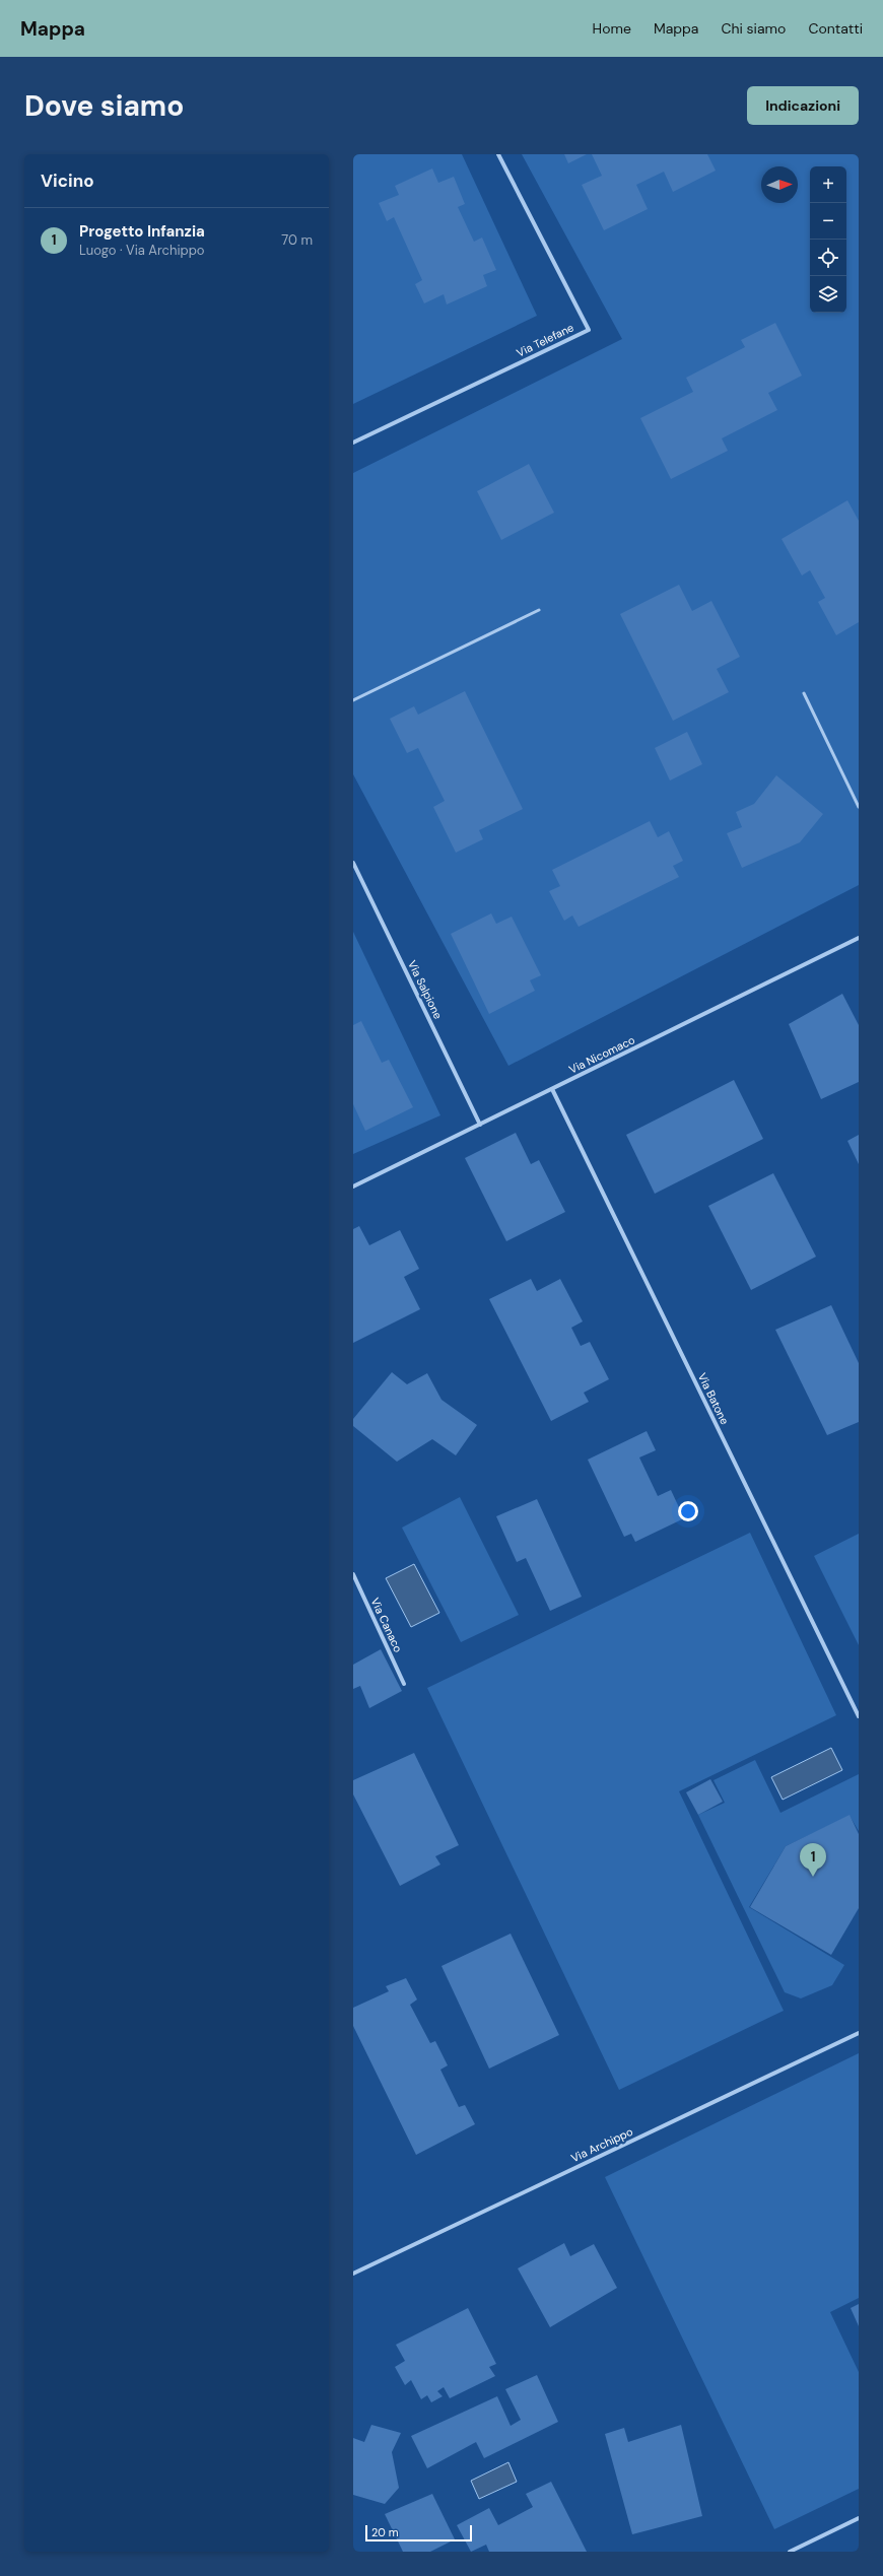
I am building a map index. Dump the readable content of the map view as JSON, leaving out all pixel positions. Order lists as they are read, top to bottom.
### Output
{
  "streets": {
    "street": [
      "Via Telefane",
      "Via Salpione",
      "Via Nicomaco",
      "Via Batone",
      "Via Canaco",
      "Via Archippo"
    ]
  },
  "crossings": [
    ["Via Salpione", "Via Nicomaco"],
    ["Via Nicomaco", "Via Batone"]
  ],
  "scale_bar": "20 m",
  "north": "right",
  "page": {
    "header": "Mappa",
    "nav": [
      "Home",
      "Mappa",
      "Chi siamo",
      "Contatti"
    ],
    "buttons": "Indicazioni",
    "title": "Dove siamo",
    "heading": "Vicino",
    "map_buttons": ["+", "−"],
    "list": [
      {
        "mark": "1",
        "name": "Progetto Infanzia",
        "note": "Luogo · Via Archippo",
        "value": "70 m"
      }
    ],
    "pins": "1",
    "scale": "20 m"
  }
}
